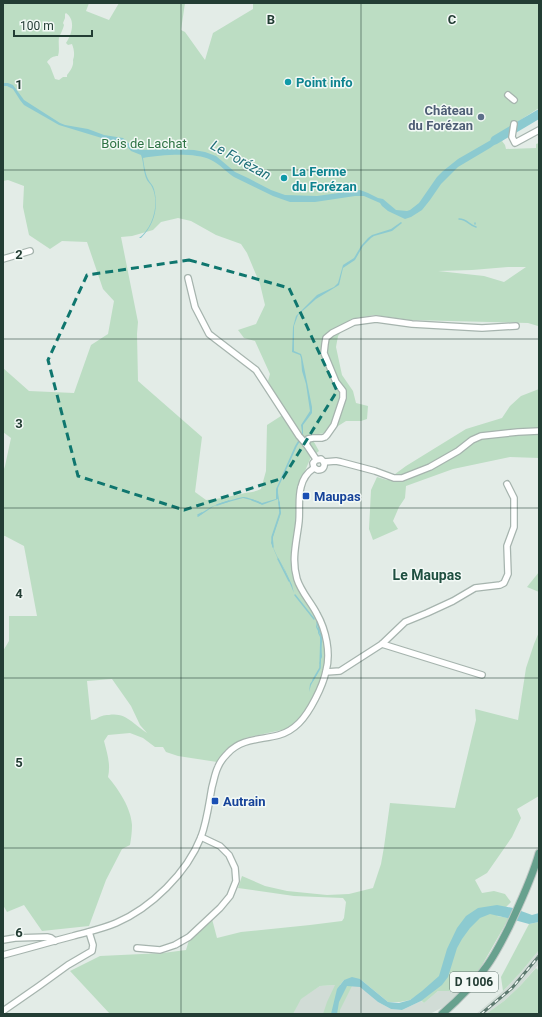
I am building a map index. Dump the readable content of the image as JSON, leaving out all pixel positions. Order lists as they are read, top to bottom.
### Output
{
  "streets": {
    "main road": ["D 1006"]
  },
  "districts": ["Le Maupas"],
  "water": ["Le Forézan"],
  "parks": ["Bois de Lachat"],
  "places": {
    "other": ["Point info", "Château du Forézan", "La Ferme du Forézan"],
    "transit": ["Maupas", "Autrain"]
  },
  "scale_bar": "100 m",
  "grid": {
    "columns": ["B", "C"],
    "rows": [
      "1",
      "2",
      "3",
      "4",
      "5",
      "6"
    ]
  }
}
